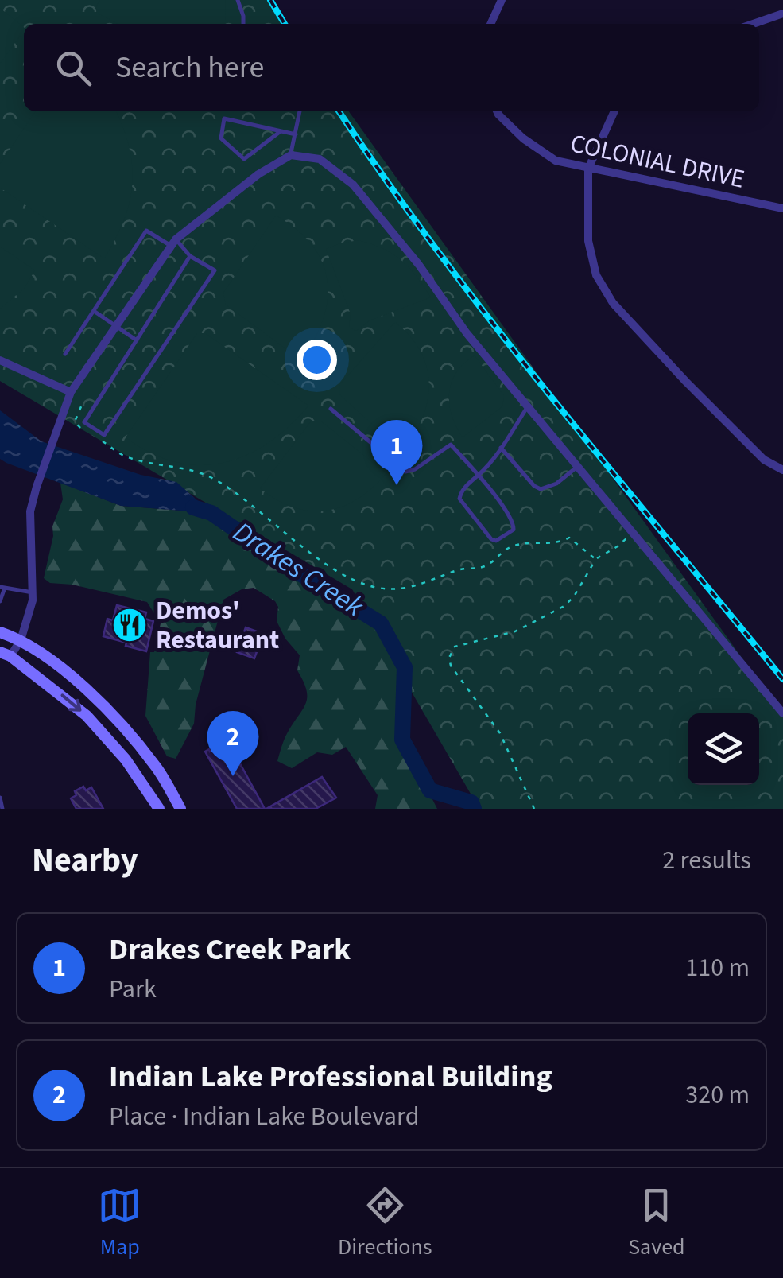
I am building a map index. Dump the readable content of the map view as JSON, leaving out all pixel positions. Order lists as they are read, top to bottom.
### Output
{
  "streets": {
    "street": ["COLONIAL DRIVE"]
  },
  "water": ["Drakes Creek"],
  "places": {
    "restaurant": ["Demos' Restaurant"]
  },
  "page": {
    "search": "Search here",
    "pins": ["1", "2"],
    "heading": ["Nearby", "2 results"],
    "list": [
      {
        "mark": "1",
        "name": "Drakes Creek Park",
        "note": "Park",
        "value": "110 m"
      },
      {
        "mark": "2",
        "name": "Indian Lake Professional Building",
        "note": "Place · Indian Lake Boulevard",
        "value": "320 m"
      }
    ],
    "nav": ["Map", "Directions", "Saved"]
  }
}
